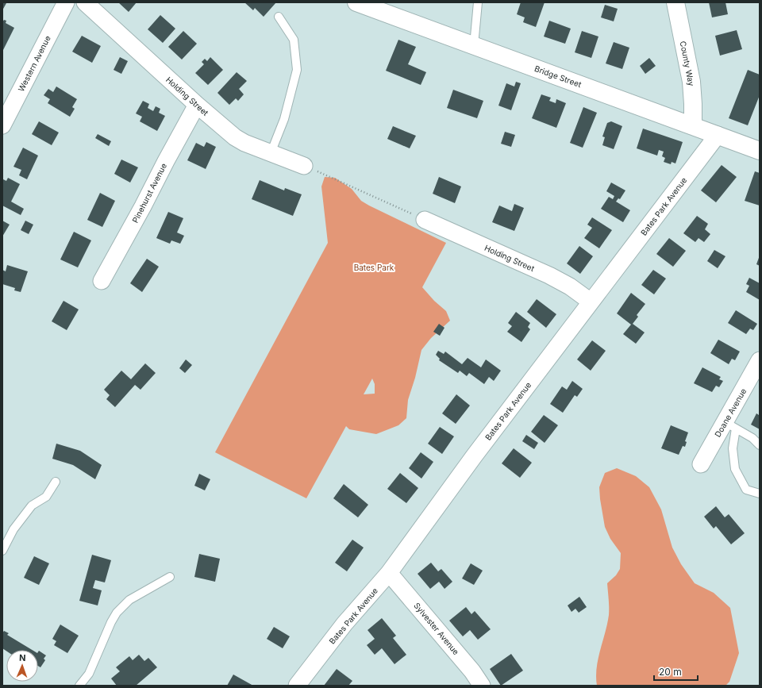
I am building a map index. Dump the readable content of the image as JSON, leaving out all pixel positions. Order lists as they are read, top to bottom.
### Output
{
  "streets": {
    "main road": ["County Way", "Bridge Street"],
    "street": [
      "Western Avenue",
      "Holding Street",
      "Pinehurst Avenue",
      "Bates Park Avenue",
      "Doane Avenue",
      "Sylvester Avenue"
    ]
  },
  "crossings": [
    ["County Way", "Bridge Street"],
    ["Bridge Street", "Bates Park Avenue"],
    ["Holding Street", "Pinehurst Avenue"],
    ["Holding Street", "Bates Park Avenue"],
    ["Bates Park Avenue", "Sylvester Avenue"]
  ],
  "parks": ["Bates Park"],
  "scale_bar": "20 m",
  "north": "top"
}
